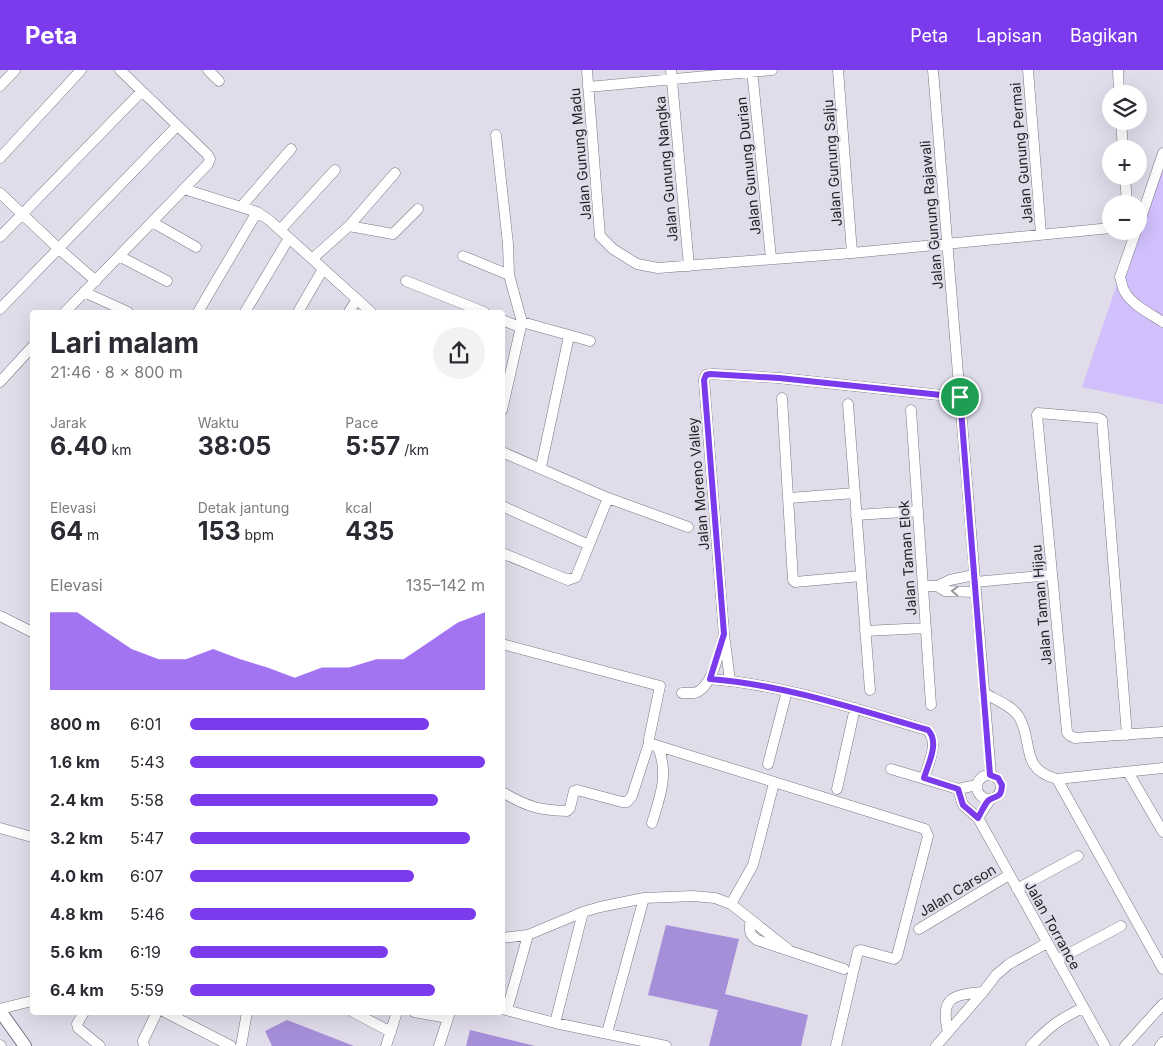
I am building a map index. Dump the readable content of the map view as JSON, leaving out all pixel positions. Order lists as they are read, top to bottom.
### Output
{
  "streets": {
    "street": [
      "Jalan Gunung Permai",
      "Jalan Gunung Madu",
      "Jalan Gunung Salju",
      "Jalan Gunung Durian",
      "Jalan Gunung Nangka",
      "Jalan Gunung Rajawali",
      "Jalan Moreno Valley",
      "Jalan Taman Elok",
      "Jalan Taman Hijau",
      "Jalan Carson",
      "Jalan Torrance"
    ]
  },
  "crossings": [
    ["Jalan Gunung Madu", "Jalan Gunung Nangka"],
    ["Jalan Gunung Rajawali", "Jalan Moreno Valley"],
    ["Jalan Carson", "Jalan Torrance"]
  ],
  "page": {
    "header": "Peta",
    "nav": ["Peta", "Lapisan", "Bagikan"],
    "map_buttons": ["+", "−"],
    "heading": ["Lari malam", "21:46 · 8 × 800 m"],
    "stats": [
      ["Jarak", "6.40 km"],
      ["Waktu", "38:05"],
      ["Pace", "5:57 /km"],
      ["Elevasi", "64 m"],
      ["Detak jantung", "153 bpm"],
      ["kcal", "435"]
    ],
    "chart": ["Elevasi", "135–142 m"],
    "list": [
      {
        "name": "800 m",
        "note": "6:01"
      },
      {
        "name": "1.6 km",
        "note": "5:43"
      },
      {
        "name": "2.4 km",
        "note": "5:58"
      },
      {
        "name": "3.2 km",
        "note": "5:47"
      },
      {
        "name": "4.0 km",
        "note": "6:07"
      },
      {
        "name": "4.8 km",
        "note": "5:46"
      },
      {
        "name": "5.6 km",
        "note": "6:19"
      },
      {
        "name": "6.4 km",
        "note": "5:59"
      }
    ]
  }
}
